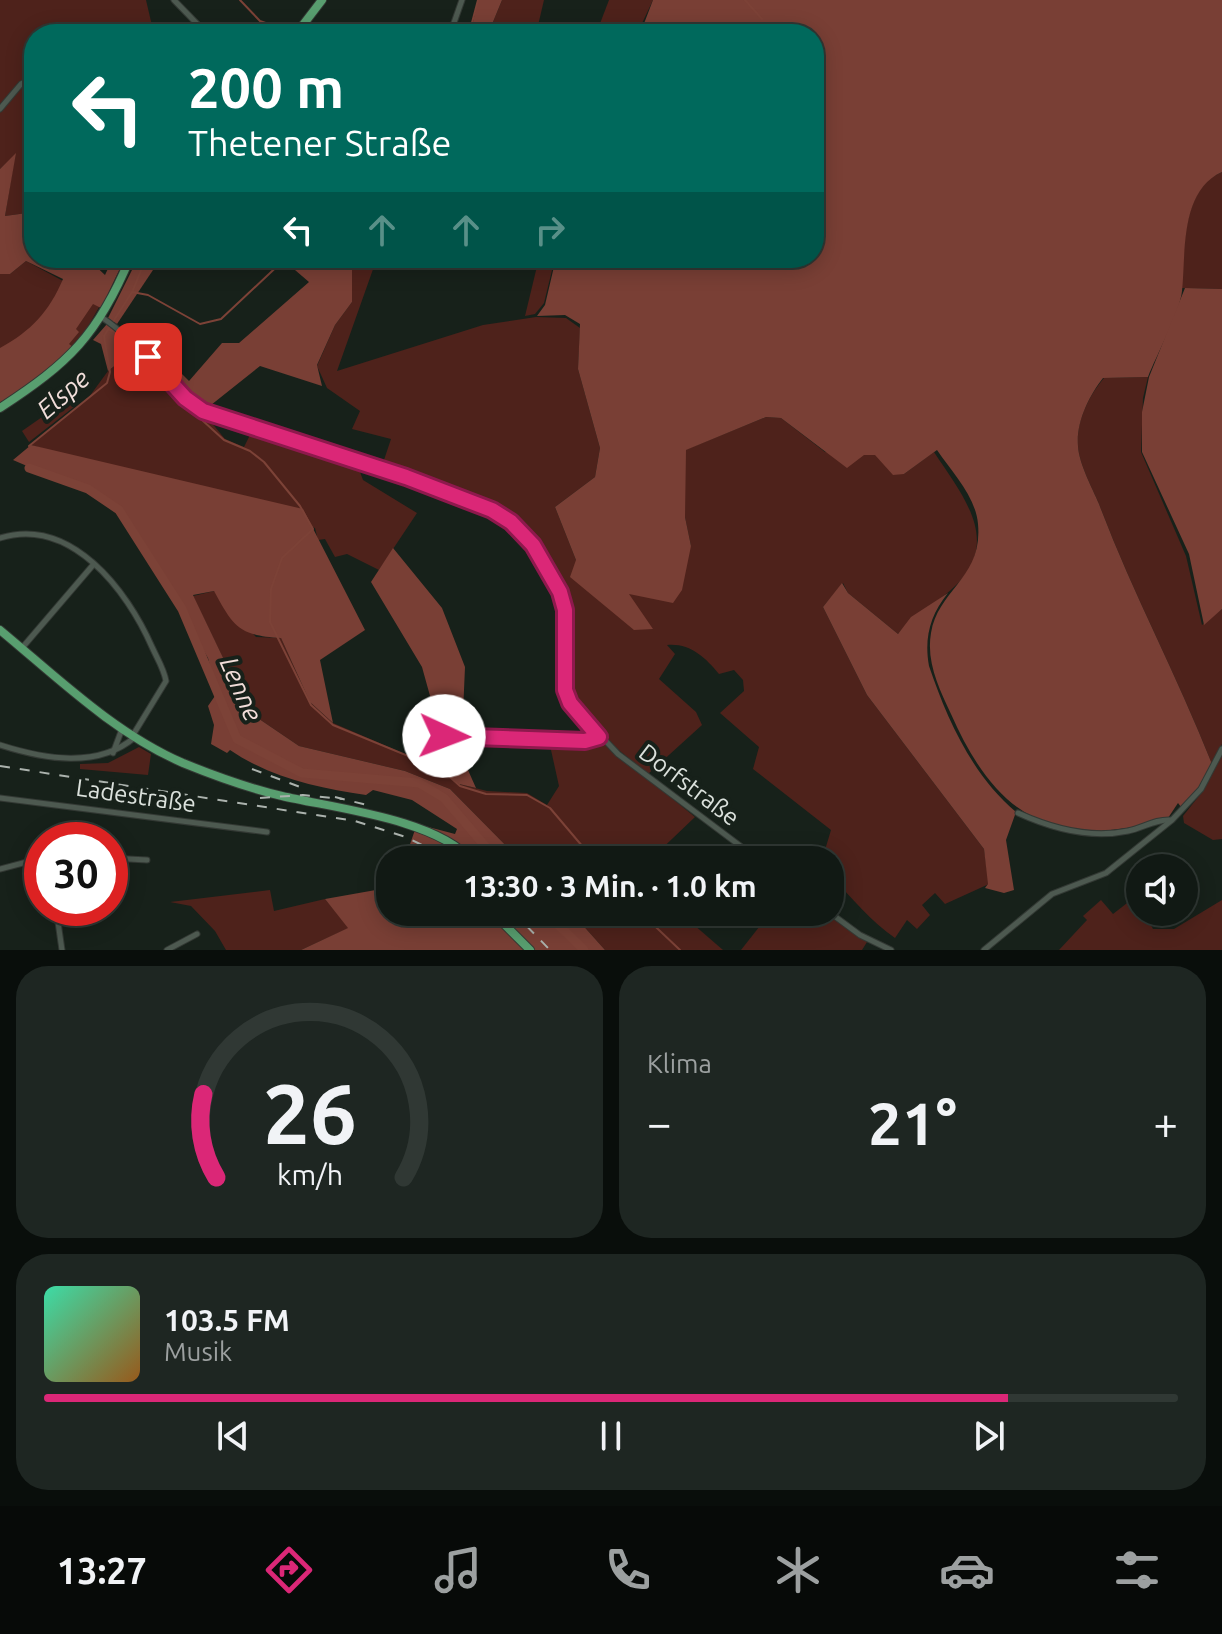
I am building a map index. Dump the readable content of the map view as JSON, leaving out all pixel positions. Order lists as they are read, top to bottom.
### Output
{
  "streets": {
    "street": ["Dorfstraße", "Ladestraße"]
  },
  "water": ["Elspe", "Lenne"],
  "page": {
    "turn": ["200 m", "Thetener Straße"],
    "limit": "30",
    "trip": "13:30 · 3 Min. · 1.0 km",
    "tile": "Klima",
    "heat": ["−", "21°", "+"],
    "song": ["103.5 FM", "Musik"],
    "tabs": "13:27",
    "gauge": ["26", "km/h"]
  }
}
